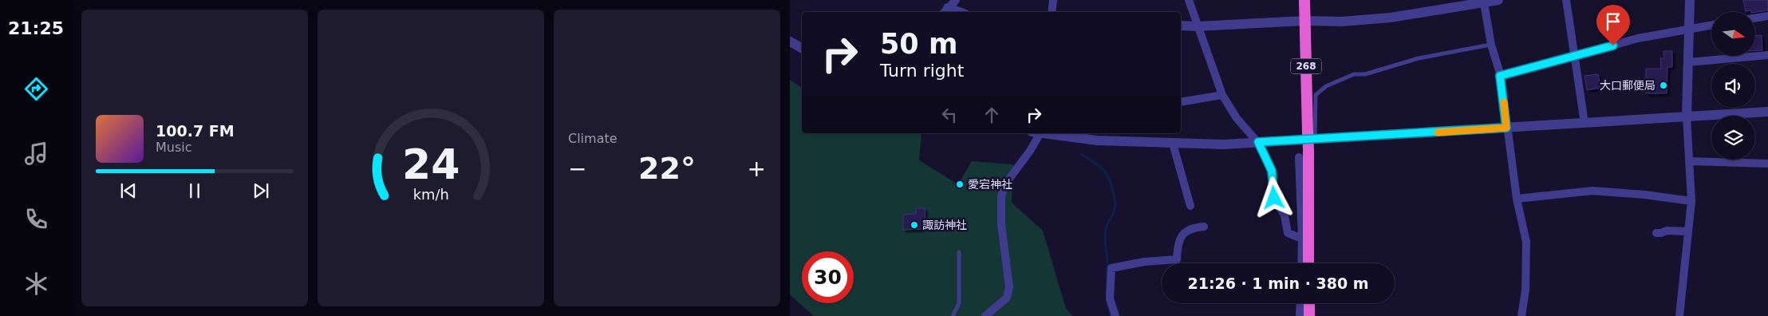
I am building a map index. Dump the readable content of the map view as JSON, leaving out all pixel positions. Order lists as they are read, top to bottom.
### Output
{
  "streets": {
    "highway": ["268"]
  },
  "places": ["大口郵便局", "愛宕神社", "諏訪神社"],
  "north": "right",
  "page": {
    "tabs": "21:25",
    "tile": "Climate",
    "turn": ["50 m", "Turn right"],
    "song": ["100.7 FM", "Music"],
    "heat": ["−", "22°", "+"],
    "limit": "30",
    "trip": "21:26 · 1 min · 380 m",
    "gauge": ["24", "km/h"]
  }
}
